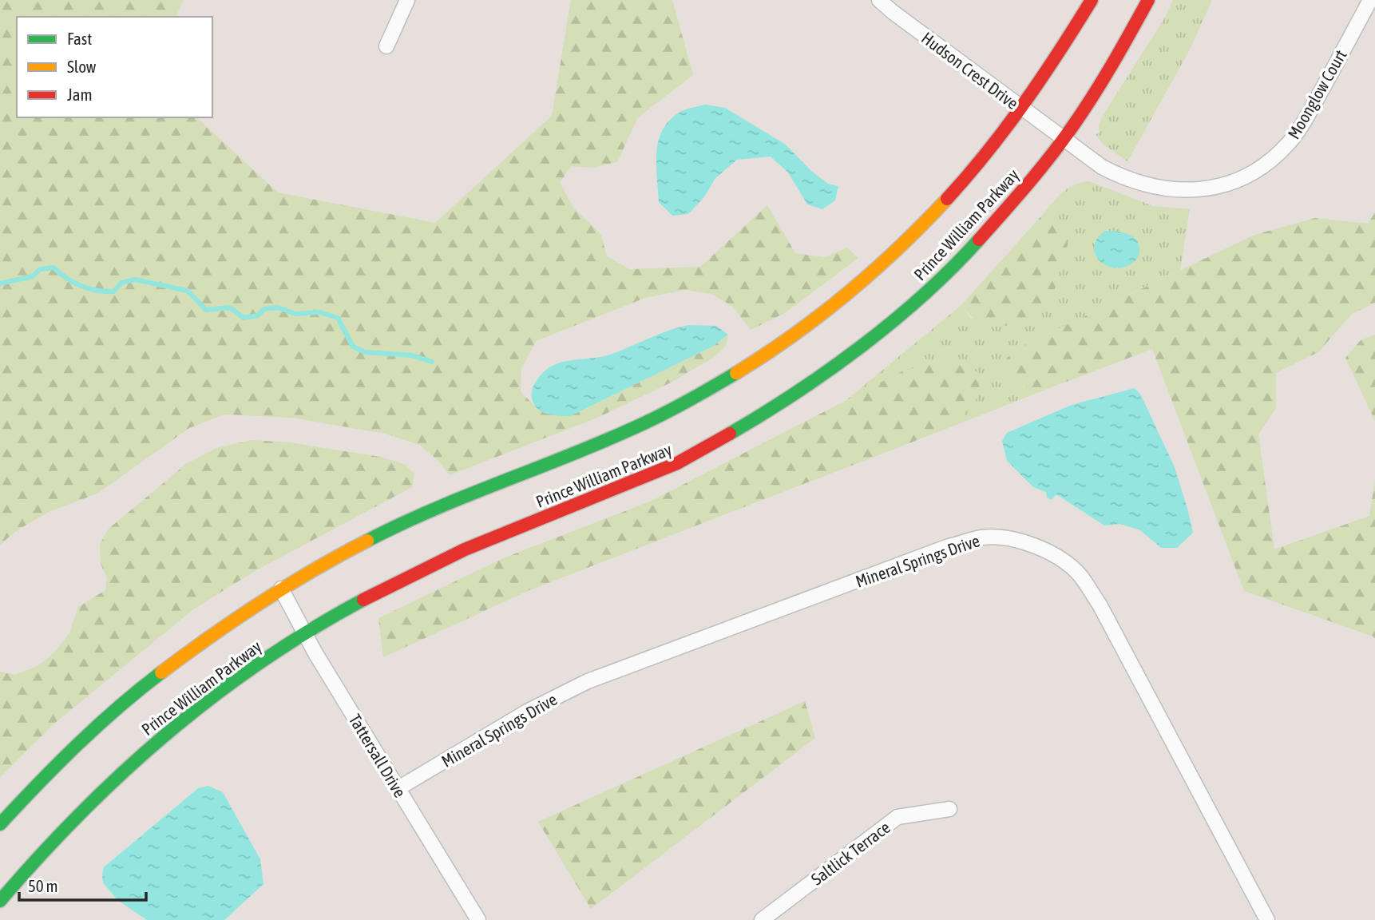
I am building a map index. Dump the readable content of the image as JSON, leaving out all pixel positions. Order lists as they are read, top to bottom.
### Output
{
  "streets": {
    "highway": ["Prince William Parkway"],
    "street": [
      "Hudson Crest Drive",
      "Moonglow Court",
      "Mineral Springs Drive",
      "Tattersall Drive",
      "Saltlick Terrace"
    ]
  },
  "crossings": [
    ["Hudson Crest Drive", "Moonglow Court"],
    ["Hudson Crest Drive", "Prince William Parkway"],
    ["Moonglow Court", "Prince William Parkway"],
    ["Prince William Parkway", "Tattersall Drive"],
    ["Mineral Springs Drive", "Tattersall Drive"]
  ],
  "legend": ["Fast", "Slow", "Jam"],
  "scale_bar": "50 m"
}
